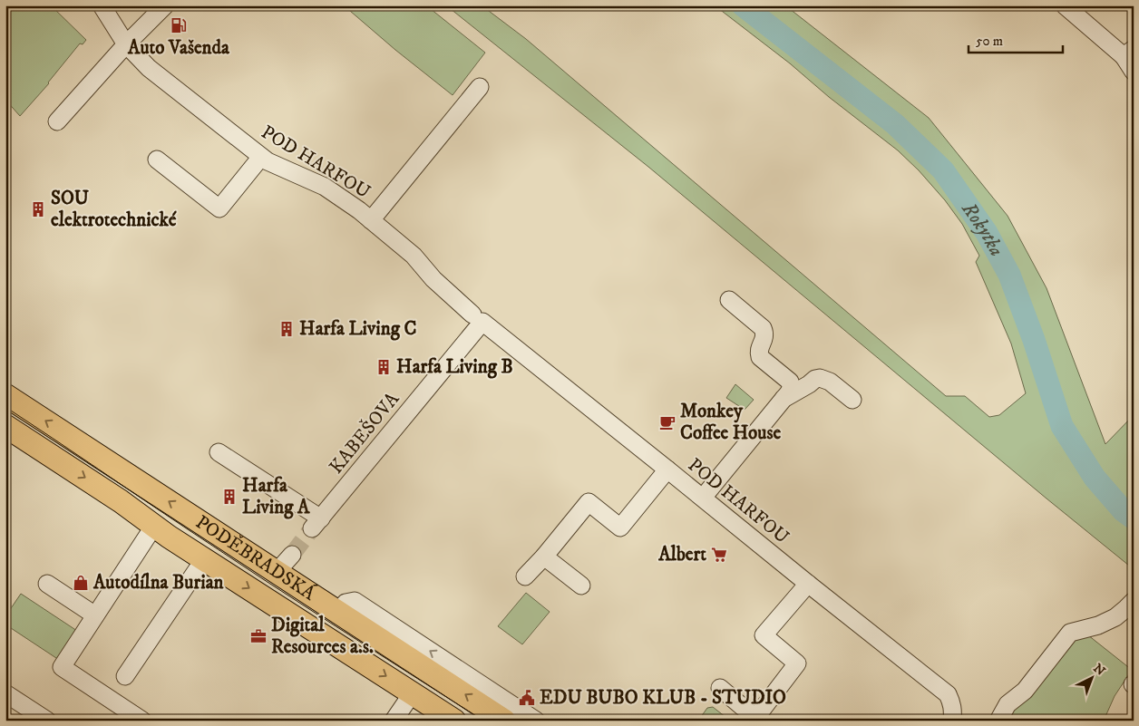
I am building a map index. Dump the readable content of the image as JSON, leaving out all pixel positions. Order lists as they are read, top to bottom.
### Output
{
  "streets": {
    "main road": ["PODĚBRADSKÁ"],
    "street": ["POD HARFOU", "KABEŠOVA"]
  },
  "crossings": [
    ["POD HARFOU", "KABEŠOVA"]
  ],
  "water": ["Rokytka"],
  "places": {
    "fuel station": ["Auto Vašenda"],
    "building": [
      "SOU elektrotechnické",
      "Harfa Living C",
      "Harfa Living B",
      "Harfa Living A"
    ],
    "cafe": ["Monkey Coffee House"],
    "supermarket": ["Albert"],
    "shop": ["Autodílna Burian"],
    "office": ["Digital Resources a.s."],
    "public building": ["EDU BUBO KLUB - STUDIO"]
  },
  "scale_bar": "50 m",
  "north": "top right"
}
